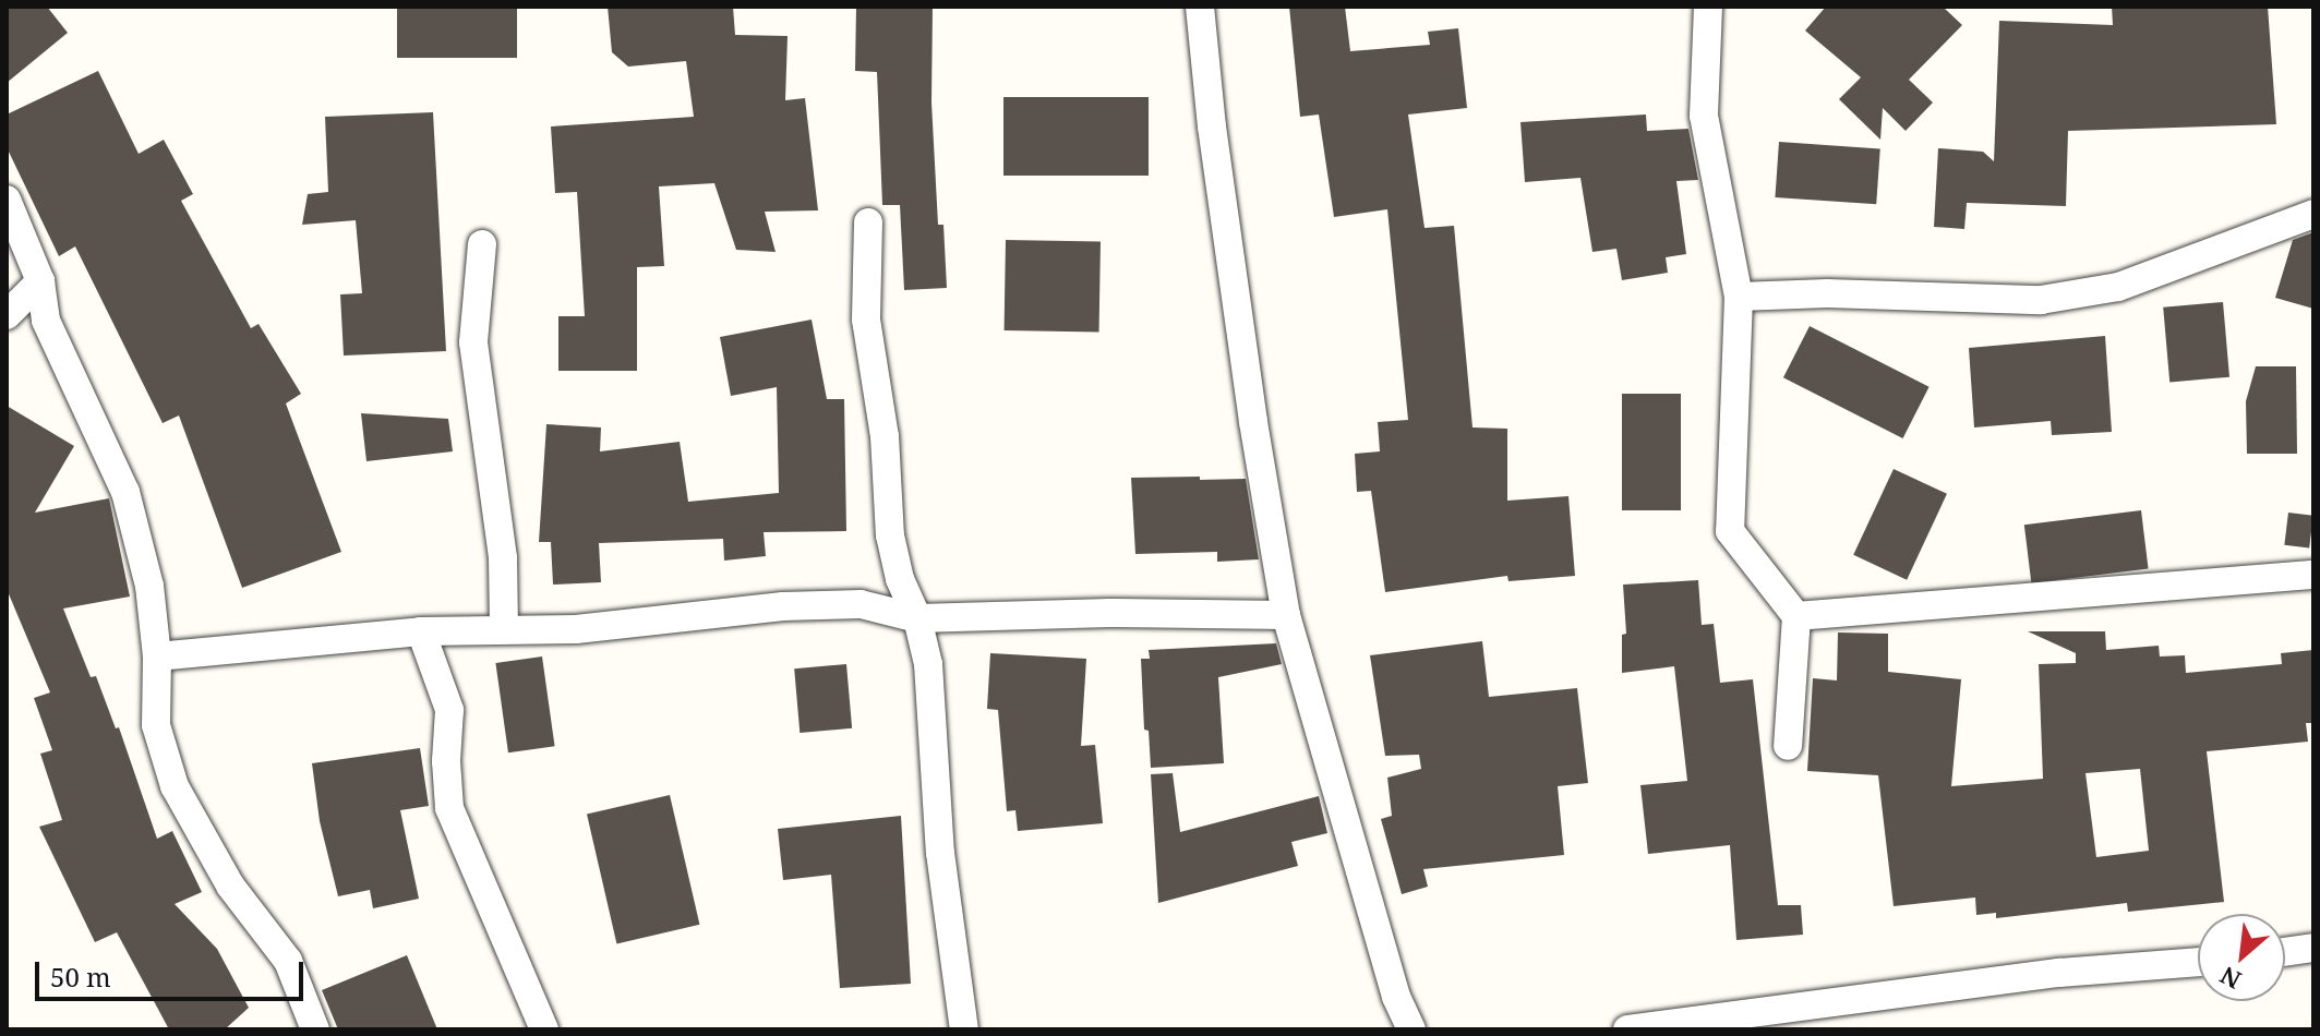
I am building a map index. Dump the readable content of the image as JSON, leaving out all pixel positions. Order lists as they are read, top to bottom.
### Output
{
  "scale_bar": "50 m",
  "north": "bottom left"
}
